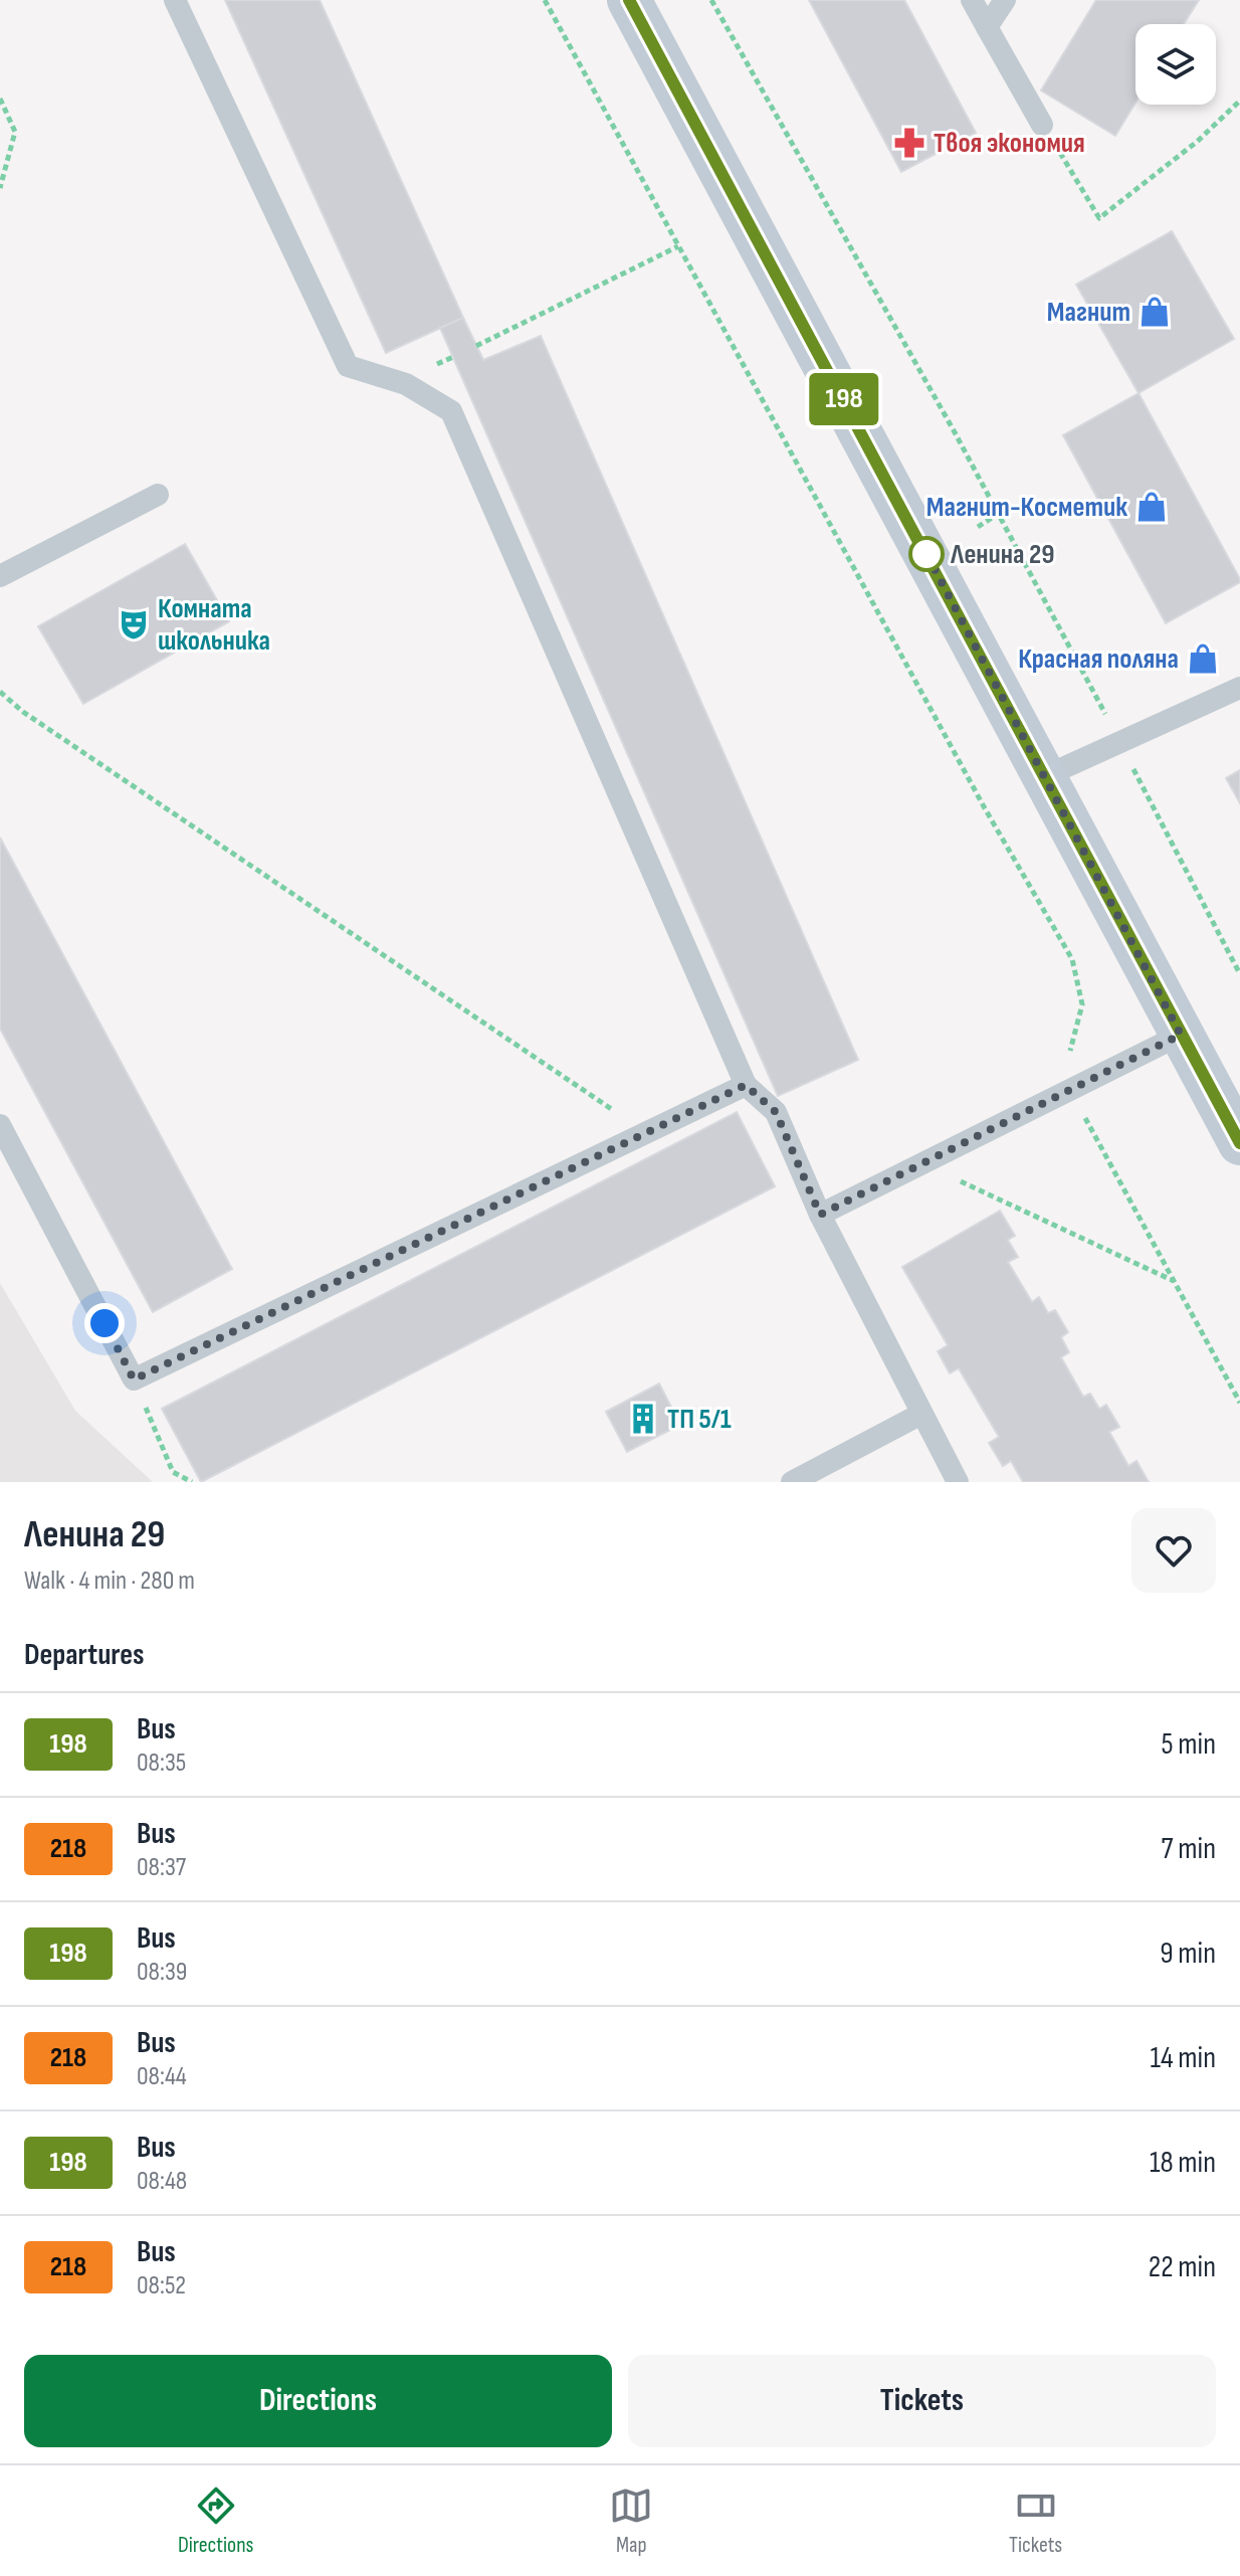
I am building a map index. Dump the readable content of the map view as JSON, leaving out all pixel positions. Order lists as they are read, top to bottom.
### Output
{
  "places": {
    "pharmacy": ["Твоя экономия"],
    "shop": ["Магнит", "Магнит-Косметик", "Красная поляна"],
    "other": ["Ленина 29"],
    "theatre": ["Комната школьника"],
    "building": ["ТП 5/1"]
  },
  "lines": ["bus line 198"],
  "page": {
    "on_map": "198",
    "heading": [
      ["Ленина 29", "Walk · 4 min · 280 m"],
      "Departures"
    ],
    "list": [
      {
        "mark": "198",
        "name": "Bus",
        "note": "08:35",
        "value": "5 min"
      },
      {
        "mark": "218",
        "name": "Bus",
        "note": "08:37",
        "value": "7 min"
      },
      {
        "mark": "198",
        "name": "Bus",
        "note": "08:39",
        "value": "9 min"
      },
      {
        "mark": "218",
        "name": "Bus",
        "note": "08:44",
        "value": "14 min"
      },
      {
        "mark": "198",
        "name": "Bus",
        "note": "08:48",
        "value": "18 min"
      },
      {
        "mark": "218",
        "name": "Bus",
        "note": "08:52",
        "value": "22 min"
      }
    ],
    "buttons": ["Directions", "Tickets"],
    "tabs": ["Directions", "Map", "Tickets"]
  }
}
